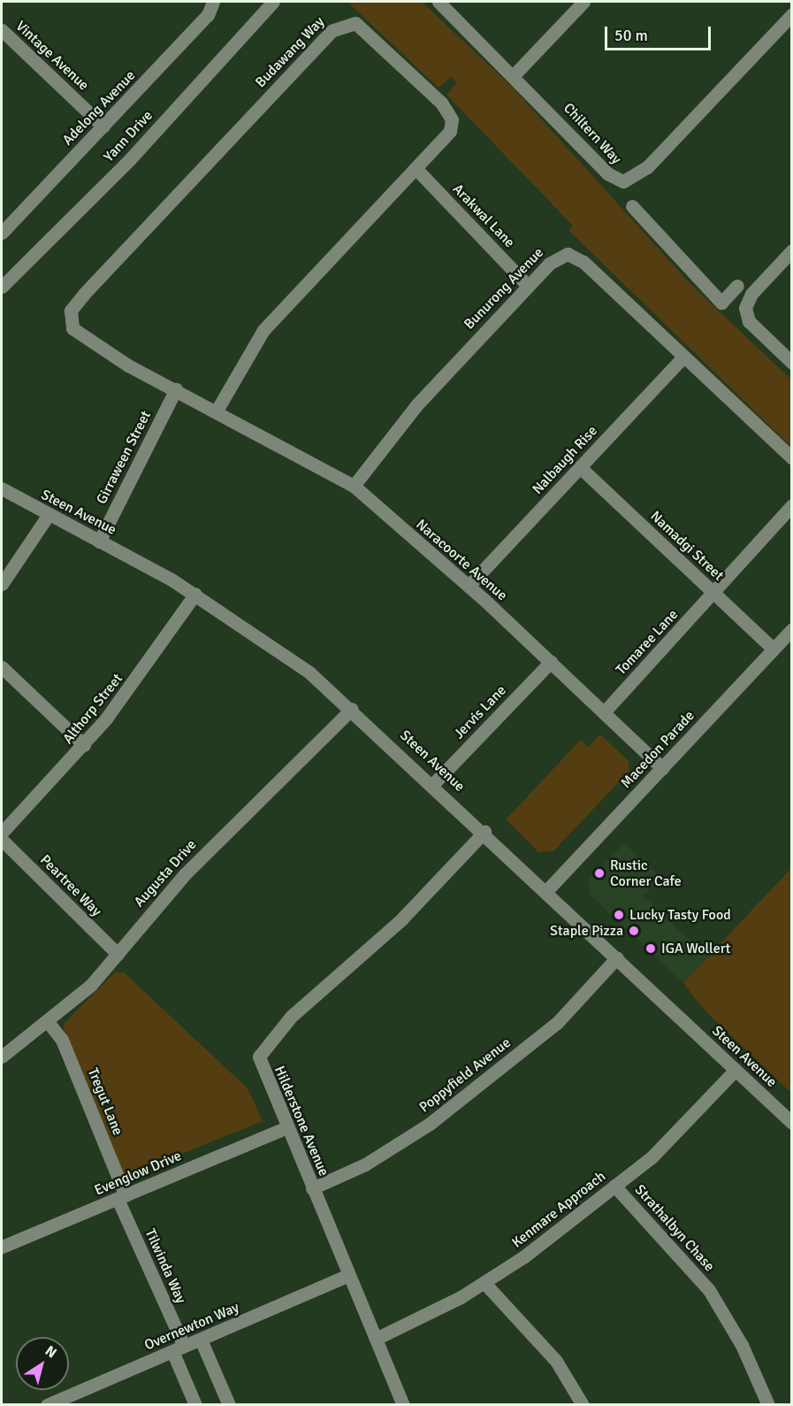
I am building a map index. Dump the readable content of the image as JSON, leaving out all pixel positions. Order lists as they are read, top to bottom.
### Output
{
  "streets": {
    "street": [
      "Budawang Way",
      "Vintage Avenue",
      "Adelong Avenue",
      "Chiltern Way",
      "Yann Drive",
      "Arakwal Lane",
      "Bunurong Avenue",
      "Girraween Street",
      "Nalbaugh Rise",
      "Steen Avenue",
      "Namadgi Street",
      "Naracoorte Avenue",
      "Tomaree Lane",
      "Althorp Street",
      "Jervis Lane",
      "Macedon Parade",
      "Augusta Drive",
      "Peartree Way",
      "Poppyfield Avenue",
      "Tregut Lane",
      "Hilderstone Avenue",
      "Evenglow Drive",
      "Kenmare Approach",
      "Strathalbyn Chase",
      "Tilwinda Way",
      "Overnewton Way"
    ]
  },
  "crossings": [
    ["Budawang Way", "Arakwal Lane"],
    ["Budawang Way", "Girraween Street"],
    ["Budawang Way", "Naracoorte Avenue"],
    ["Vintage Avenue", "Adelong Avenue"],
    ["Arakwal Lane", "Bunurong Avenue"],
    ["Bunurong Avenue", "Nalbaugh Rise"],
    ["Bunurong Avenue", "Naracoorte Avenue"],
    ["Girraween Street", "Steen Avenue"],
    ["Nalbaugh Rise", "Namadgi Street"],
    ["Nalbaugh Rise", "Naracoorte Avenue"],
    ["Steen Avenue", "Althorp Street"],
    ["Steen Avenue", "Jervis Lane"],
    ["Steen Avenue", "Macedon Parade"],
    ["Steen Avenue", "Augusta Drive"],
    ["Steen Avenue", "Poppyfield Avenue"],
    ["Steen Avenue", "Hilderstone Avenue"],
    ["Steen Avenue", "Kenmare Approach"],
    ["Namadgi Street", "Tomaree Lane"],
    ["Namadgi Street", "Macedon Parade"],
    ["Naracoorte Avenue", "Tomaree Lane"],
    ["Naracoorte Avenue", "Jervis Lane"],
    ["Naracoorte Avenue", "Macedon Parade"],
    ["Augusta Drive", "Peartree Way"],
    ["Augusta Drive", "Tregut Lane"],
    ["Poppyfield Avenue", "Hilderstone Avenue"],
    ["Tregut Lane", "Evenglow Drive"],
    ["Tregut Lane", "Tilwinda Way"],
    ["Hilderstone Avenue", "Evenglow Drive"],
    ["Hilderstone Avenue", "Kenmare Approach"],
    ["Hilderstone Avenue", "Overnewton Way"],
    ["Evenglow Drive", "Tilwinda Way"],
    ["Kenmare Approach", "Strathalbyn Chase"],
    ["Tilwinda Way", "Overnewton Way"]
  ],
  "places": [
    "Rustic Corner Cafe",
    "Lucky Tasty Food",
    "Staple Pizza",
    "IGA Wollert"
  ],
  "scale_bar": "50 m",
  "north": "top right"
}
